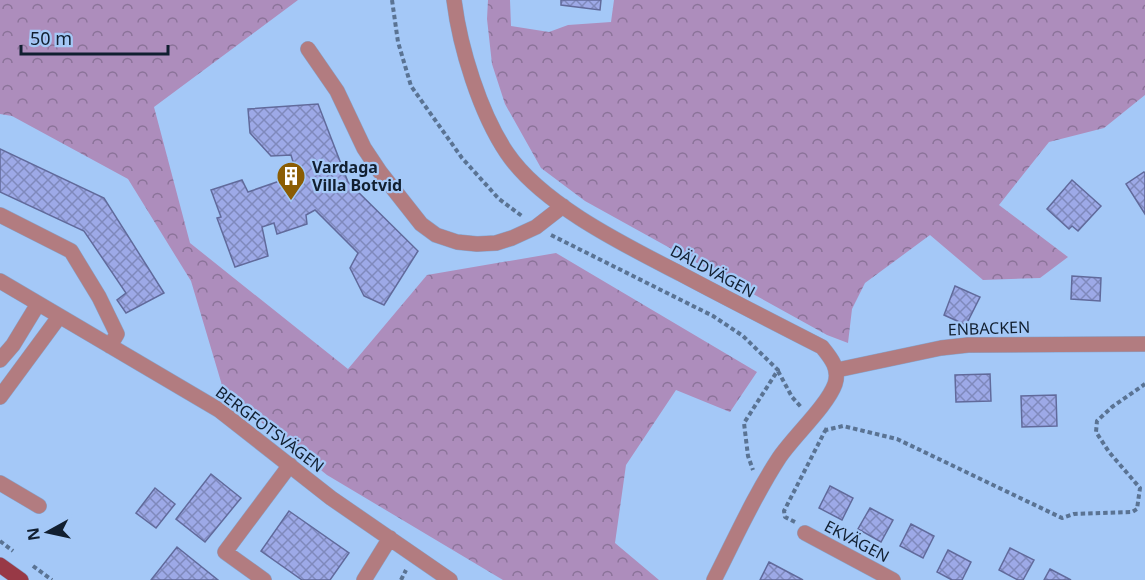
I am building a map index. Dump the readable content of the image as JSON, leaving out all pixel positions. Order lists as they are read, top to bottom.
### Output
{
  "streets": {
    "street": [
      "DÄLDVÄGEN",
      "ENBACKEN",
      "BERGFOTSVÄGEN",
      "EKVÄGEN"
    ]
  },
  "crossings": [
    ["DÄLDVÄGEN", "ENBACKEN"]
  ],
  "places": {
    "building": ["Vardaga Villa Botvid"]
  },
  "scale_bar": "50 m",
  "north": "left"
}
